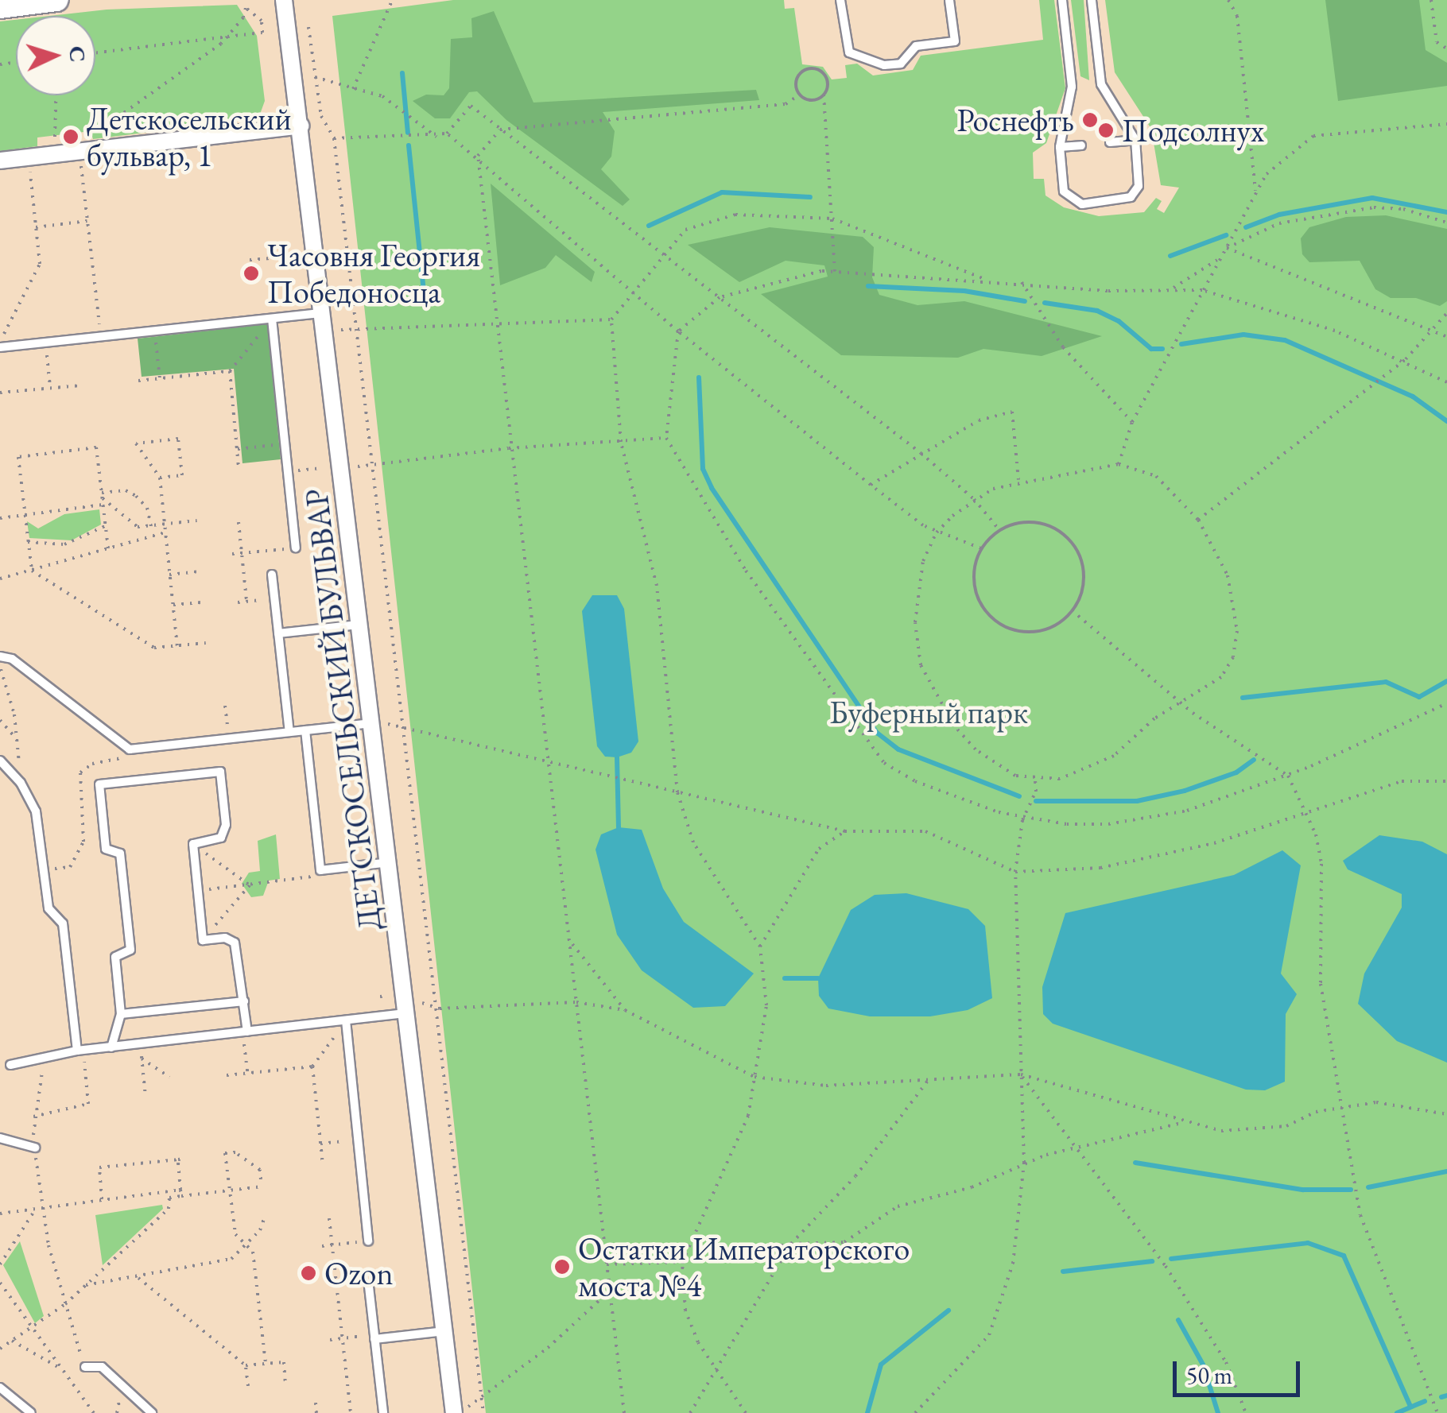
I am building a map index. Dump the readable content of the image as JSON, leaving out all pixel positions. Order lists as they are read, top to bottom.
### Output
{
  "streets": {
    "street": ["ДЕТСКОСЕЛЬСКИЙ БУЛЬВАР"]
  },
  "parks": ["Буферный парк"],
  "places": [
    "Роснефть",
    "Подсолнух",
    "Детскосельский бульвар, 1",
    "Часовня Георгия Победоносца",
    "Остатки Императорского моста №4",
    "Ozon"
  ],
  "scale_bar": "50 m",
  "north": "right"
}
